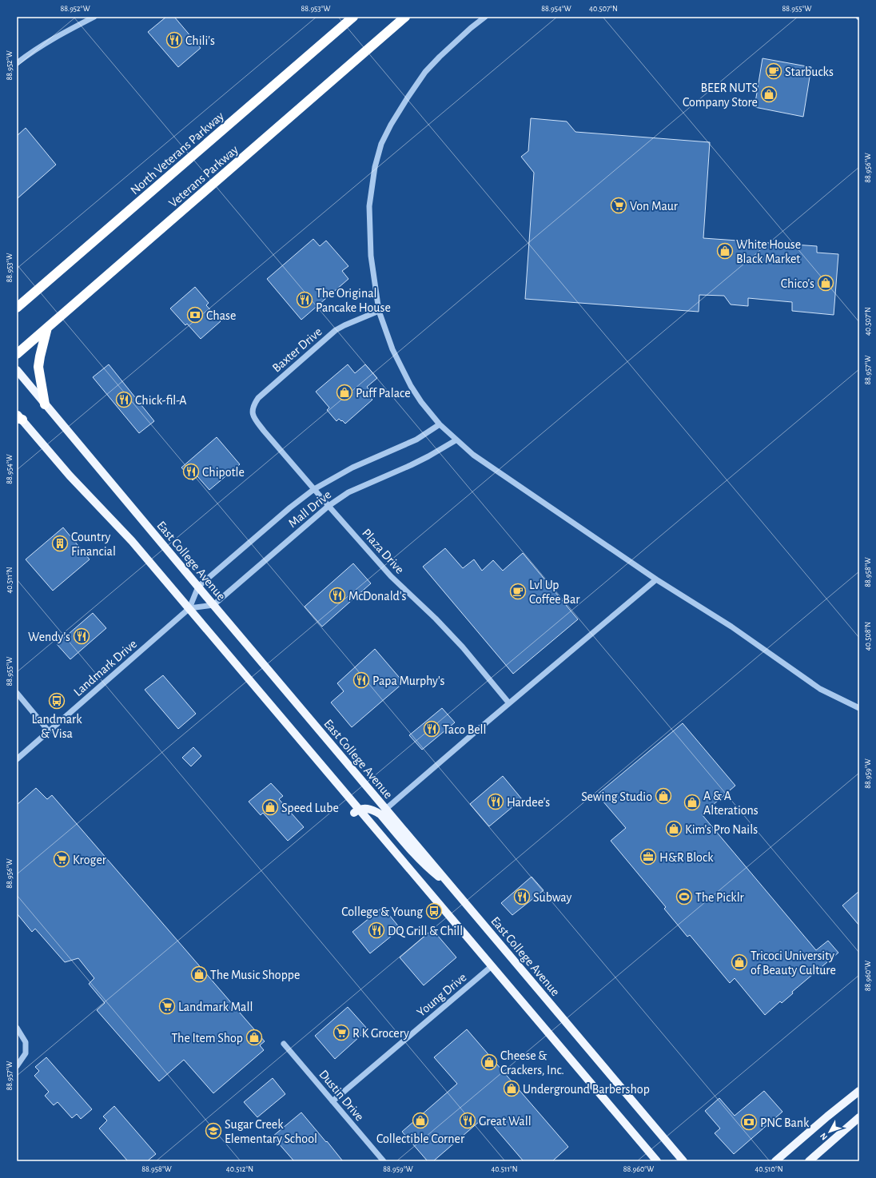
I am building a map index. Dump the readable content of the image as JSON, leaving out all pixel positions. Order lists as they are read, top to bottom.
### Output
{
  "streets": {
    "highway": ["North Veterans Parkway", "Veterans Parkway"],
    "main road": ["East College Avenue"],
    "street": [
      "Baxter Drive",
      "Mall Drive",
      "Plaza Drive",
      "Landmark Drive",
      "Young Drive",
      "Dustin Drive"
    ]
  },
  "crossings": [
    ["Baxter Drive", "Plaza Drive"],
    ["Mall Drive", "Plaza Drive"],
    ["Mall Drive", "East College Avenue"],
    ["Mall Drive", "Landmark Drive"],
    ["East College Avenue", "Landmark Drive"],
    ["Young Drive", "Dustin Drive"]
  ],
  "places": {
    "restaurant": [
      "Chili's",
      "The Original Pancake House",
      "Chick-fil-A",
      "Chipotle",
      "McDonald's",
      "Wendy's",
      "Papa Murphy's",
      "Taco Bell",
      "Hardee's",
      "Subway",
      "DQ Grill & Chill",
      "Great Wall"
    ],
    "cafe": ["Starbucks", "Lvl Up Coffee Bar"],
    "shop": [
      "BEER NUTS Company Store",
      "White House Black Market",
      "Chico's",
      "Puff Palace",
      "Sewing Studio",
      "A & A Alterations",
      "Speed Lube",
      "Kim's Pro Nails",
      "Tricoci University of Beauty Culture",
      "The Music Shoppe",
      "The Item Shop",
      "Cheese & Crackers, Inc.",
      "Underground Barbershop",
      "Collectible Corner"
    ],
    "supermarket": [
      "Von Maur",
      "Kroger",
      "Landmark Mall",
      "R K Grocery"
    ],
    "bank": ["Chase", "PNC Bank"],
    "building": ["Country Financial"],
    "bus stop": ["Landmark & Visa", "College & Young"],
    "office": ["H&R Block"],
    "sports": ["The Picklr"],
    "school or university": ["Sugar Creek Elementary School"]
  },
  "north": "bottom left",
  "coordinates": [
    "88.952°W",
    "88.953°W",
    "88.954°W",
    "40.507°N",
    "88.955°W",
    "88.956°W",
    "88.957°W",
    "88.958°W",
    "40.511°N",
    "40.508°N",
    "88.959°W",
    "88.960°W",
    "40.512°N",
    "40.510°N"
  ]
}
